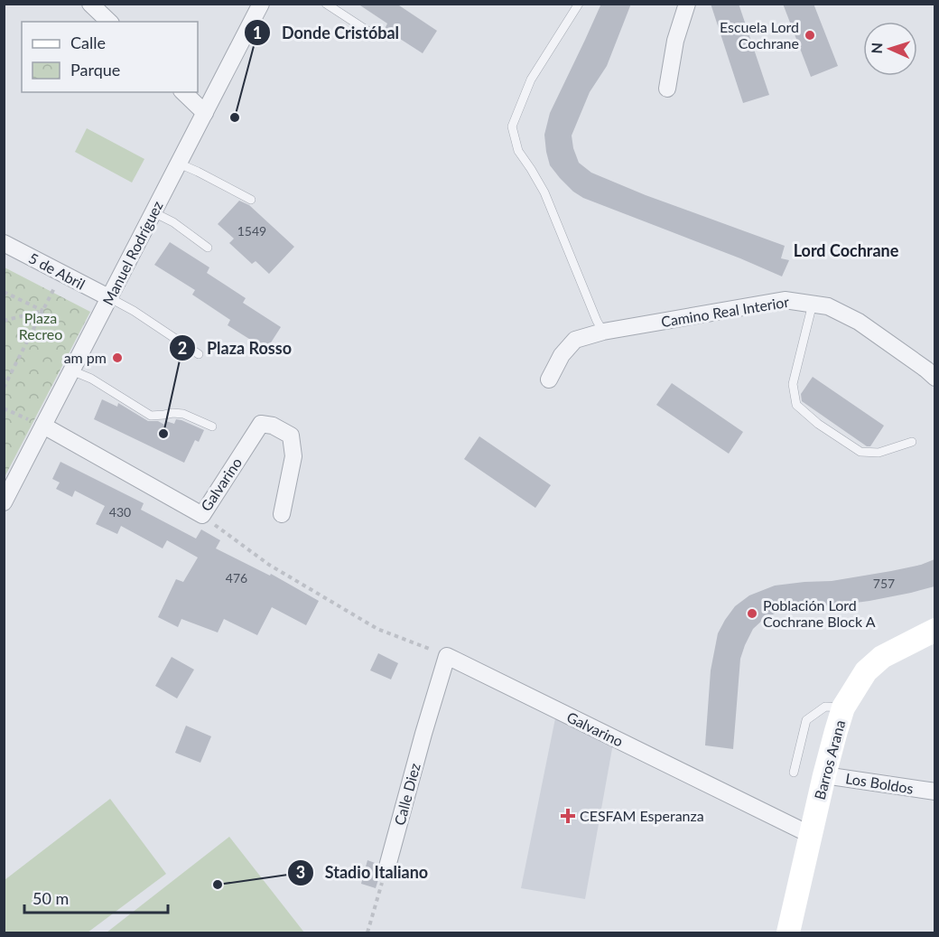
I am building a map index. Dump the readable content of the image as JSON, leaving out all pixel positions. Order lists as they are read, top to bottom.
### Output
{
  "streets": {
    "street": [
      "Manuel Rodríguez",
      "5 de Abril",
      "Camino Real Interior",
      "Galvarino",
      "Barros Arana",
      "Los Boldos",
      "Calle Diez"
    ]
  },
  "crossings": [
    ["Manuel Rodríguez", "5 de Abril"],
    ["Manuel Rodríguez", "Galvarino"],
    ["Galvarino", "Barros Arana"],
    ["Galvarino", "Calle Diez"],
    ["Barros Arana", "Los Boldos"]
  ],
  "districts": ["Lord Cochrane"],
  "parks": ["Plaza Recreo"],
  "places": {
    "other": [
      "Escuela Lord Cochrane",
      "Donde Cristóbal",
      "am pm",
      "Plaza Rosso",
      "Población Lord Cochrane Block A",
      "Stadio Italiano"
    ],
    "health": ["CESFAM Esperanza"]
  },
  "house_numbers": [
    "1549",
    "430",
    "476",
    "757"
  ],
  "legend": ["Calle", "Parque"],
  "scale_bar": "50 m",
  "north": "left"
}
